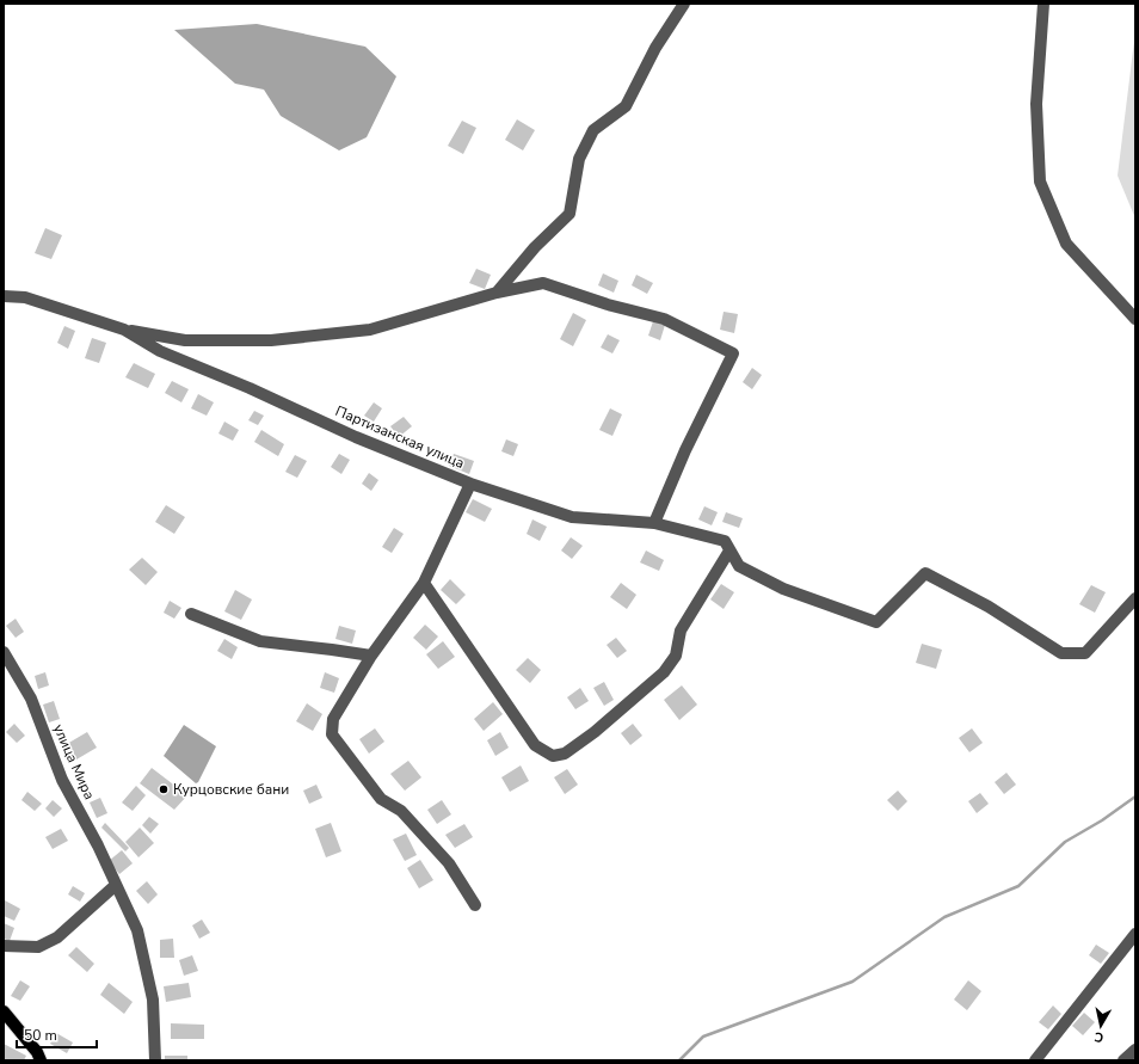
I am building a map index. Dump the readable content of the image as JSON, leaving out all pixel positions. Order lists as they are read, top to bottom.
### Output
{
  "streets": {
    "street": ["Партизанская улица", "улица Мира"]
  },
  "places": ["Курцовские бани"],
  "scale_bar": "50 m",
  "north": "bottom"
}
